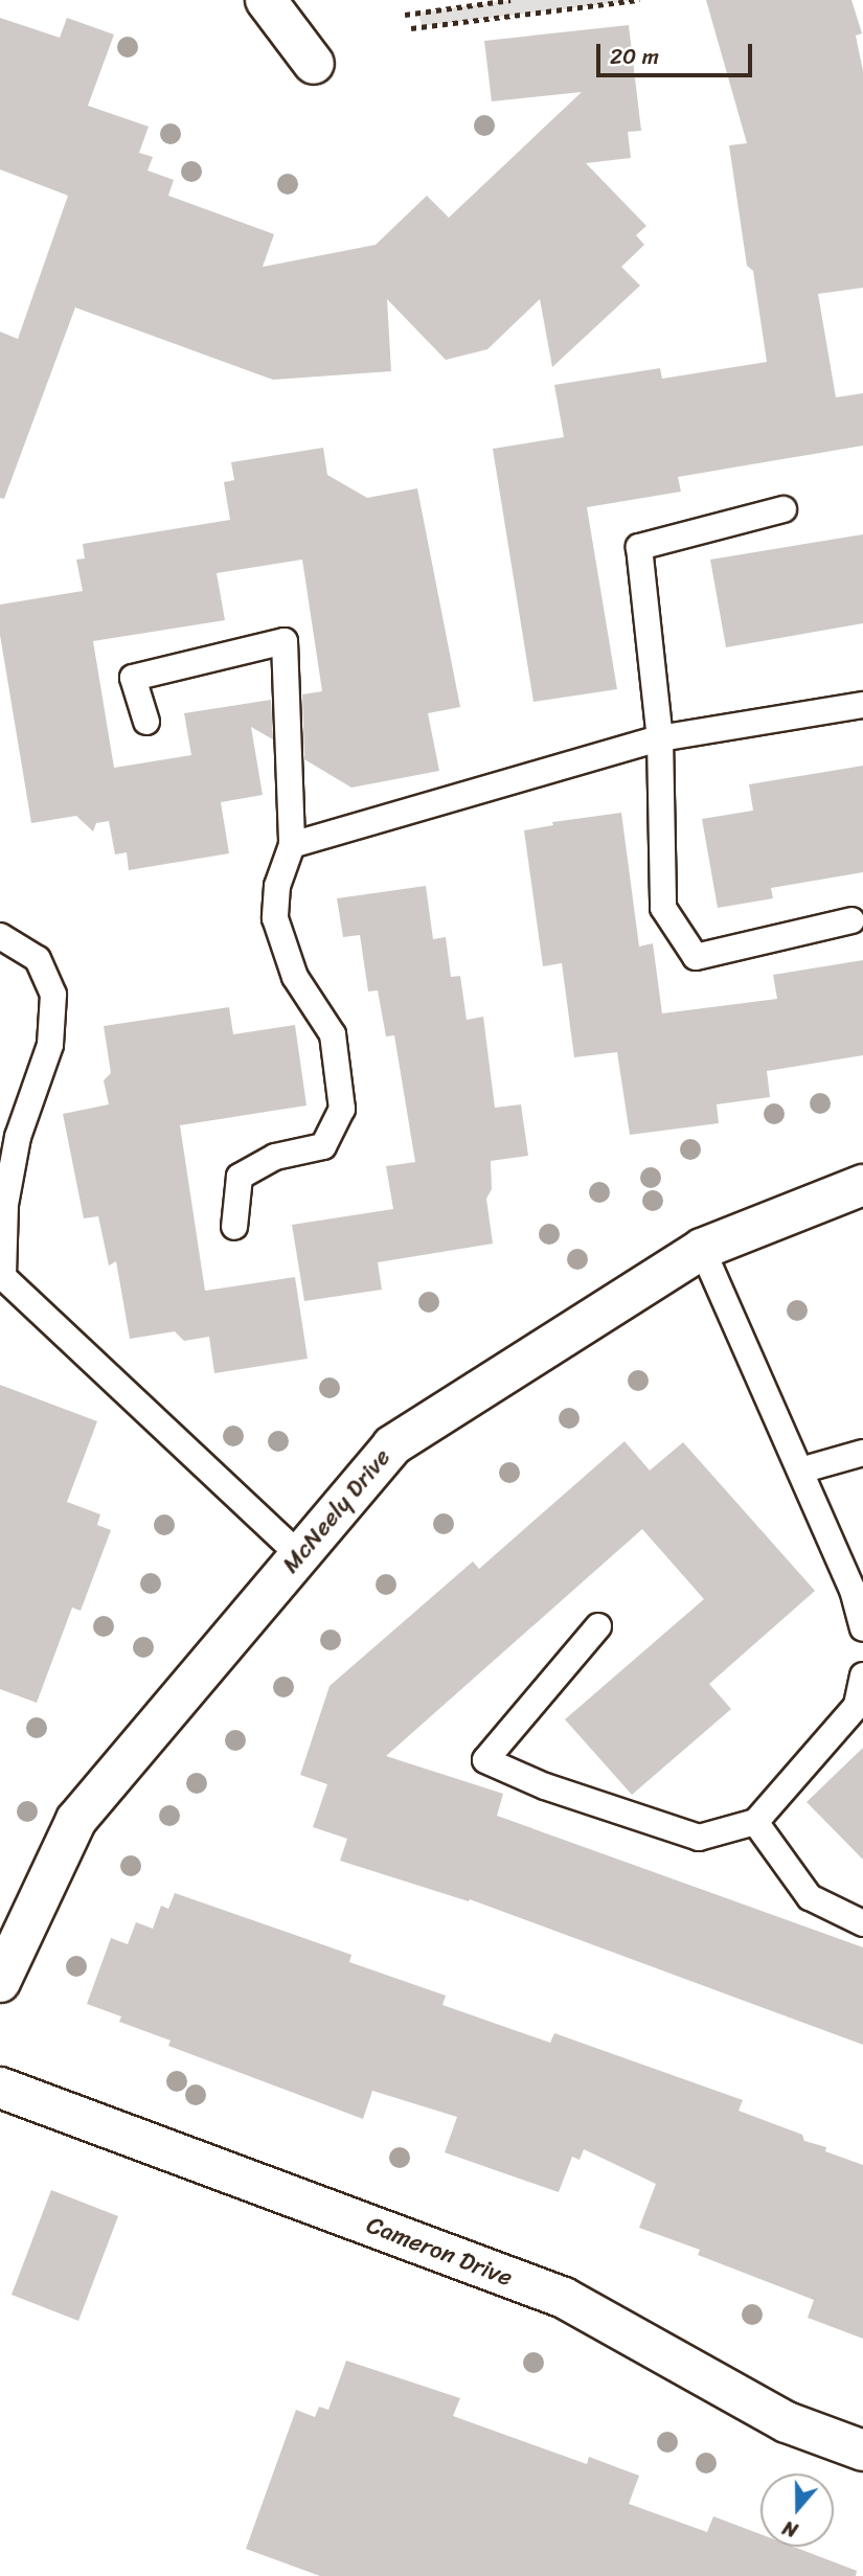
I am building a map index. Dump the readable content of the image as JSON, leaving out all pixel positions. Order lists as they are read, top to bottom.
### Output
{
  "streets": {
    "street": ["McNeely Drive", "Cameron Drive"]
  },
  "scale_bar": "20 m",
  "north": "bottom"
}
